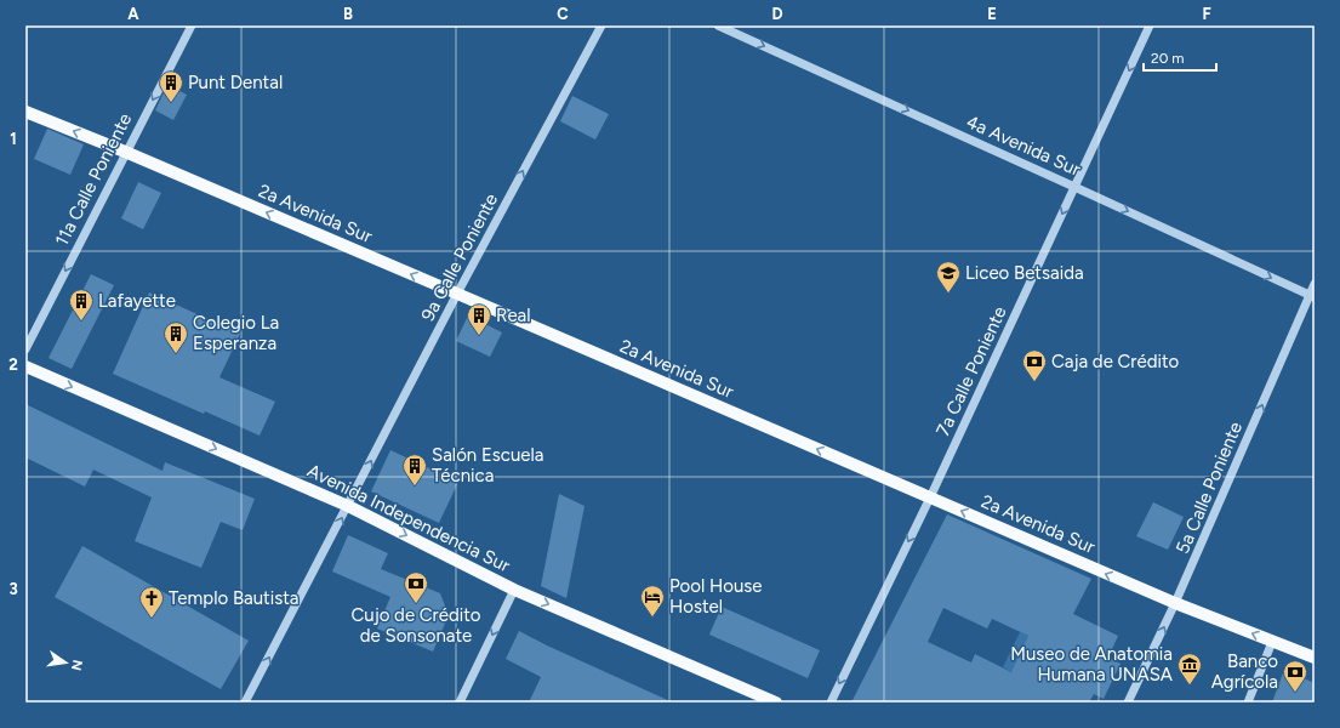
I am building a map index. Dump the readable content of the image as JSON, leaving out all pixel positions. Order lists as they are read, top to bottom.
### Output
{
  "streets": {
    "main road": ["2a Avenida Sur", "Avenida Independencia Sur"],
    "street": [
      "4a Avenida Sur",
      "11a Calle Poniente",
      "9a Calle Poniente",
      "7a Calle Poniente",
      "5a Calle Poniente"
    ]
  },
  "crossings": [
    ["4a Avenida Sur", "7a Calle Poniente"],
    ["4a Avenida Sur", "5a Calle Poniente"],
    ["11a Calle Poniente", "2a Avenida Sur"],
    ["2a Avenida Sur", "9a Calle Poniente"],
    ["2a Avenida Sur", "7a Calle Poniente"],
    ["2a Avenida Sur", "5a Calle Poniente"],
    ["9a Calle Poniente", "Avenida Independencia Sur"]
  ],
  "one_way": [
    "4a Avenida Sur",
    "11a Calle Poniente",
    "2a Avenida Sur",
    "9a Calle Poniente",
    "7a Calle Poniente",
    "5a Calle Poniente",
    "Avenida Independencia Sur"
  ],
  "places": {
    "building": [
      "Punt Dental",
      "Lafayette",
      "Real",
      "Colegio La Esperanza",
      "Salón Escuela Técnica"
    ],
    "school or university": ["Liceo Betsaida"],
    "bank": ["Caja de Crédito", "Cujo de Crédito de Sonsonate", "Banco Agrícola"],
    "hotel": ["Pool House Hostel"],
    "church": ["Templo Bautista"],
    "museum": ["Museo de Anatomia Humana UNASA"]
  },
  "scale_bar": "20 m",
  "north": "right",
  "grid": {
    "columns": [
      "A",
      "B",
      "C",
      "D",
      "E",
      "F"
    ],
    "rows": ["1", "2", "3"]
  }
}
